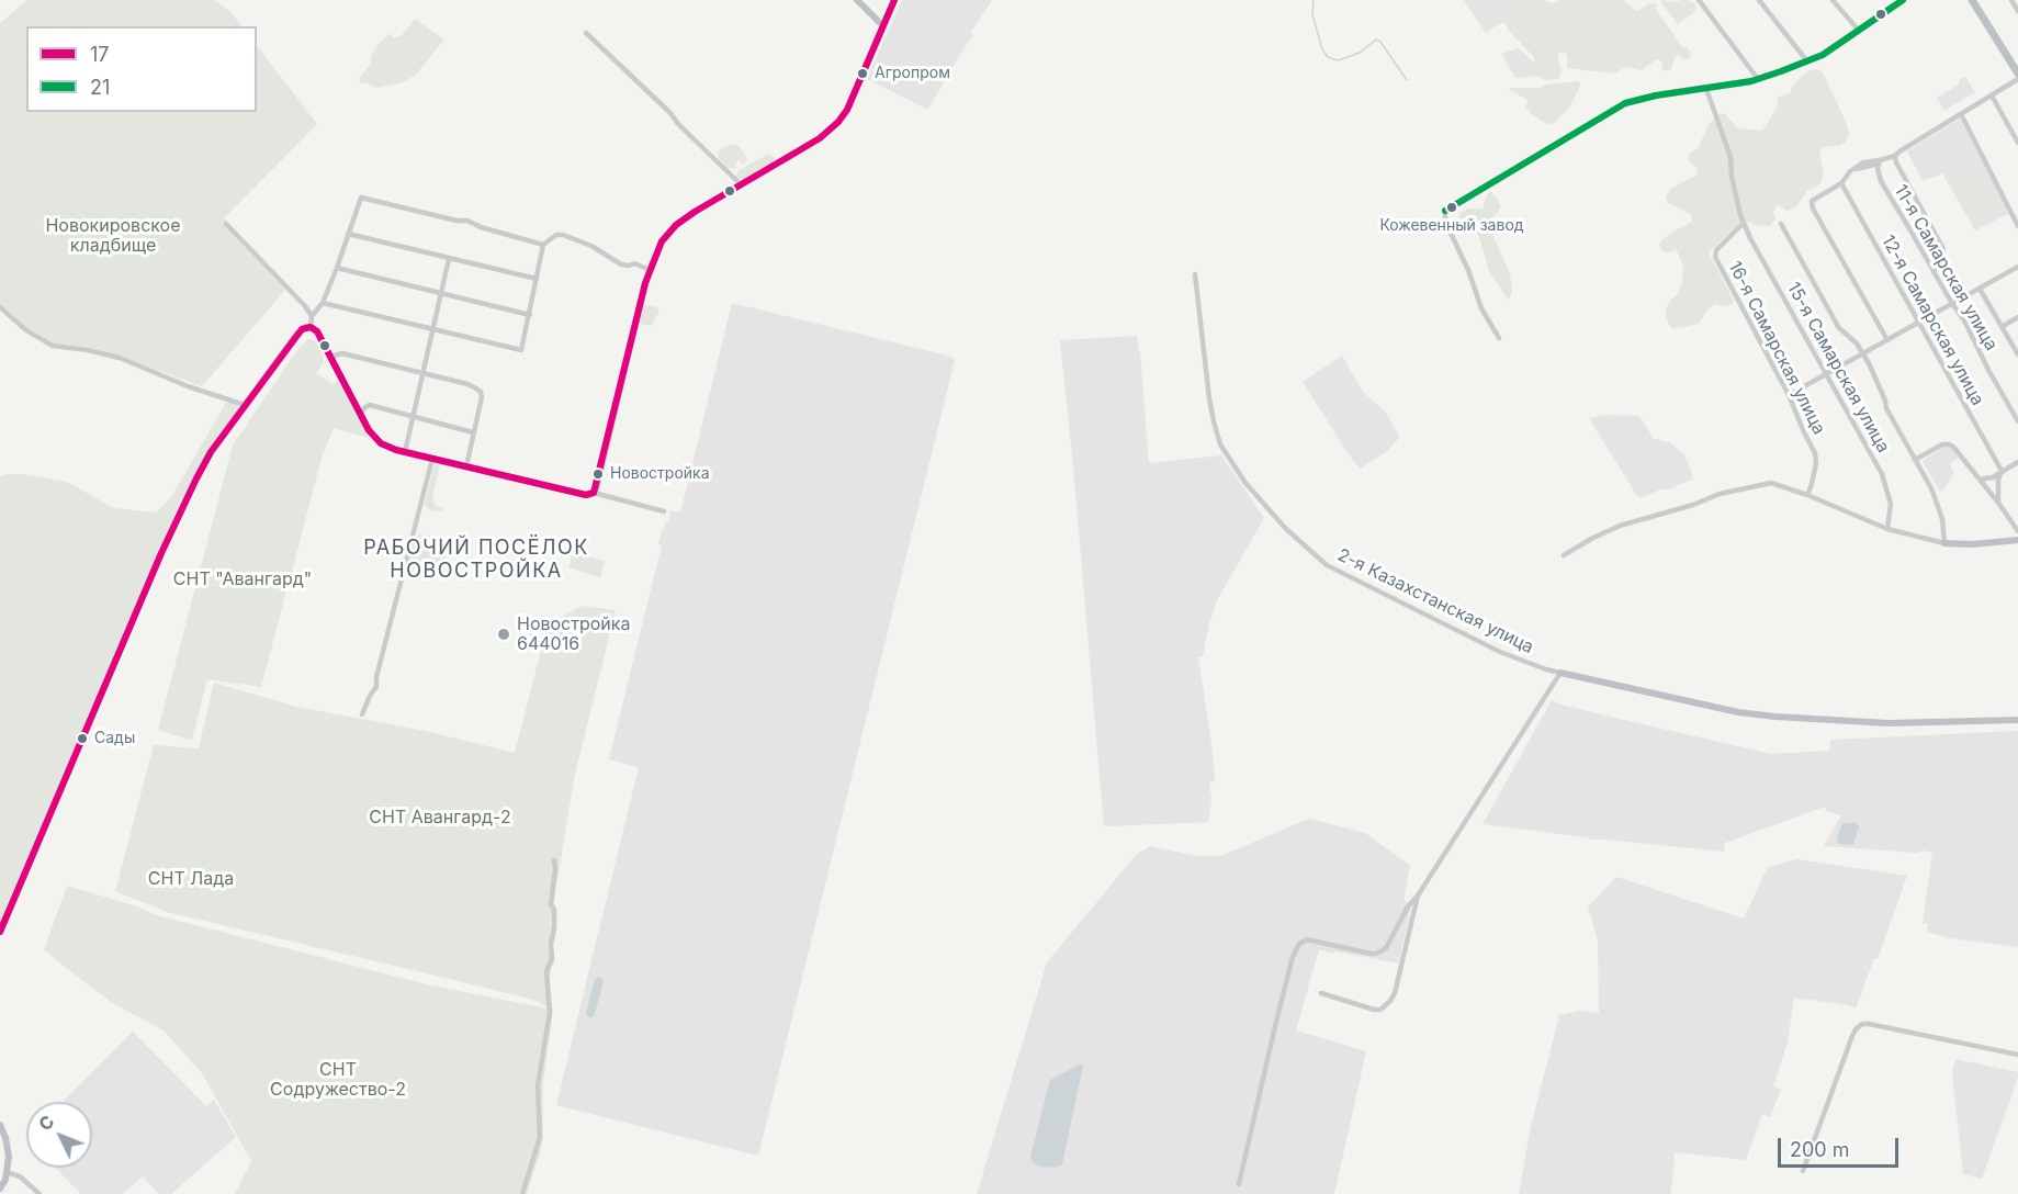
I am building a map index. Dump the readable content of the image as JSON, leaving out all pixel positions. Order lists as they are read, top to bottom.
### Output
{
  "streets": {
    "street": [
      "11-я Самарская улица",
      "12-я Самарская улица",
      "16-я Самарская улица",
      "15-я Самарская улица",
      "2-я Казахстанская улица"
    ]
  },
  "crossings": [
    ["16-я Самарская улица", "15-я Самарская улица"]
  ],
  "districts": ["РАБОЧИЙ ПОСЁЛОК НОВОСТРОЙКА"],
  "parks": [
    "Новокировское кладбище",
    "СНТ \"Авангард\"",
    "СНТ Авангард-2",
    "СНТ Лада",
    "СНТ Содружество-2"
  ],
  "places": [
    "Агропром",
    "Кожевенный завод",
    "Новостройка",
    "Новостройка 644016",
    "Сады"
  ],
  "lines": ["transit line 17", "transit line 21"],
  "legend": ["17", "21"],
  "scale_bar": "200 m",
  "north": "top left"
}
